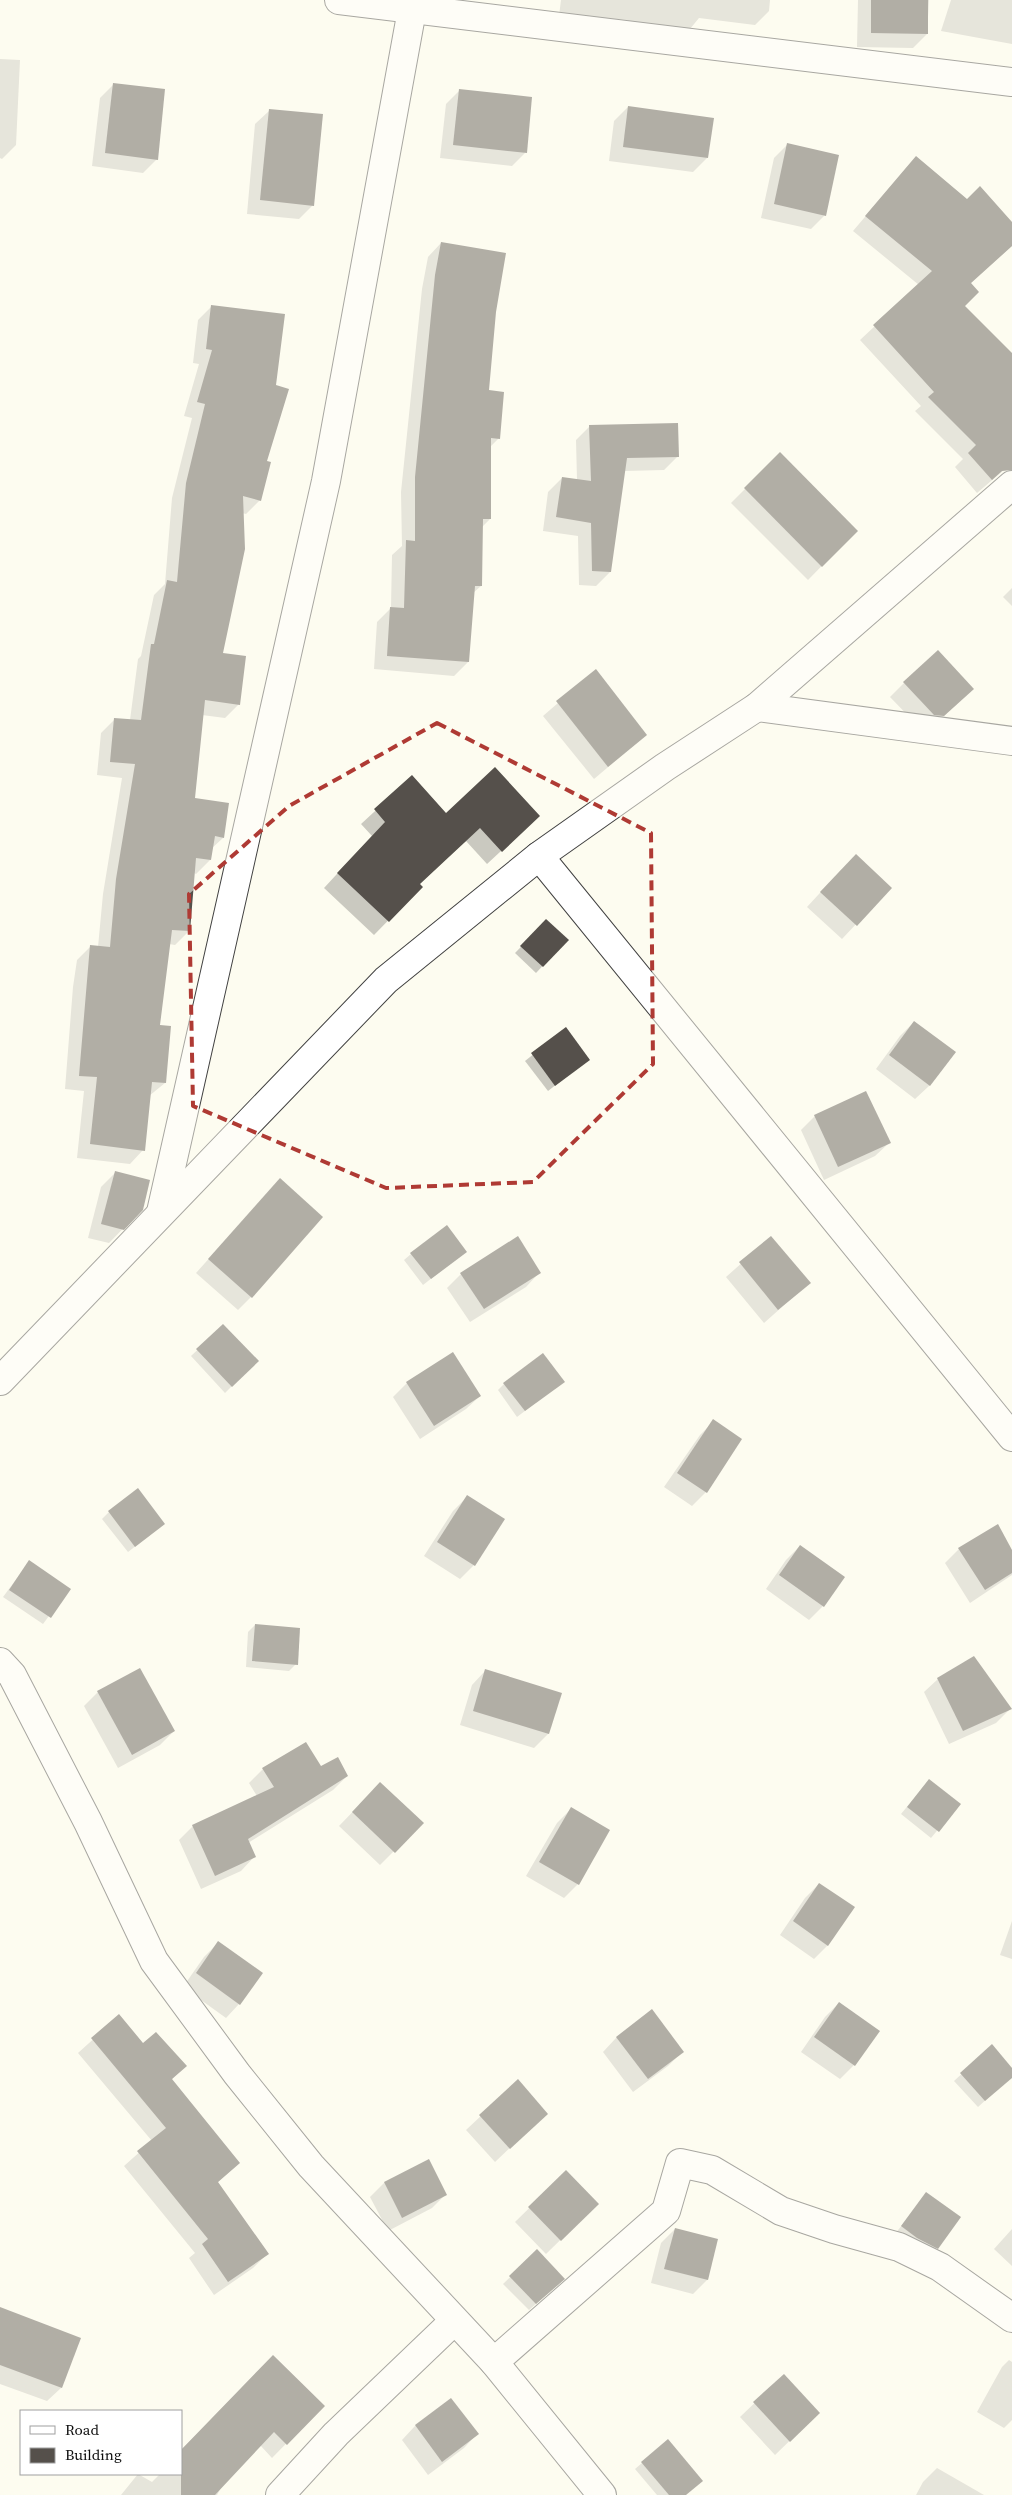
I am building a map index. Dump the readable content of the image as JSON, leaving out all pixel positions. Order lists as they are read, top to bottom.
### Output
{
  "legend": ["Road", "Building"]
}
